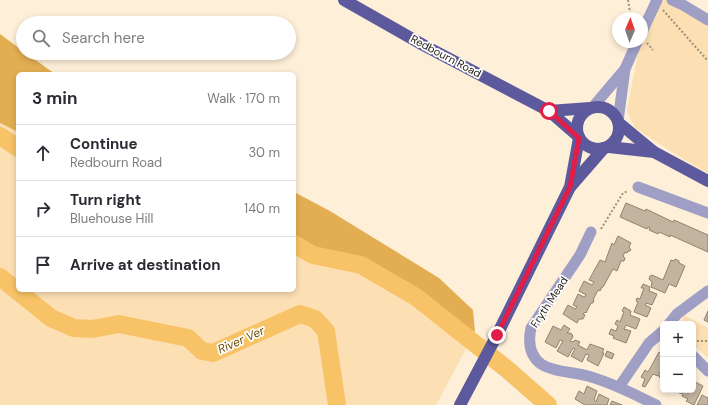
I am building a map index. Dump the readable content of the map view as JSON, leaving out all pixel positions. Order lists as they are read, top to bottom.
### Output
{
  "streets": {
    "main road": ["Redbourn Road"],
    "street": ["Fryth Mead"]
  },
  "water": ["River Ver"],
  "north": "top",
  "page": {
    "search": "Search here",
    "heading": ["3 min", "Walk · 170 m"],
    "list": [
      ["Continue", "Redbourn Road", "30 m"],
      ["Turn right", "Bluehouse Hill", "140 m"],
      "Arrive at destination"
    ],
    "map_buttons": ["+", "−"]
  }
}
